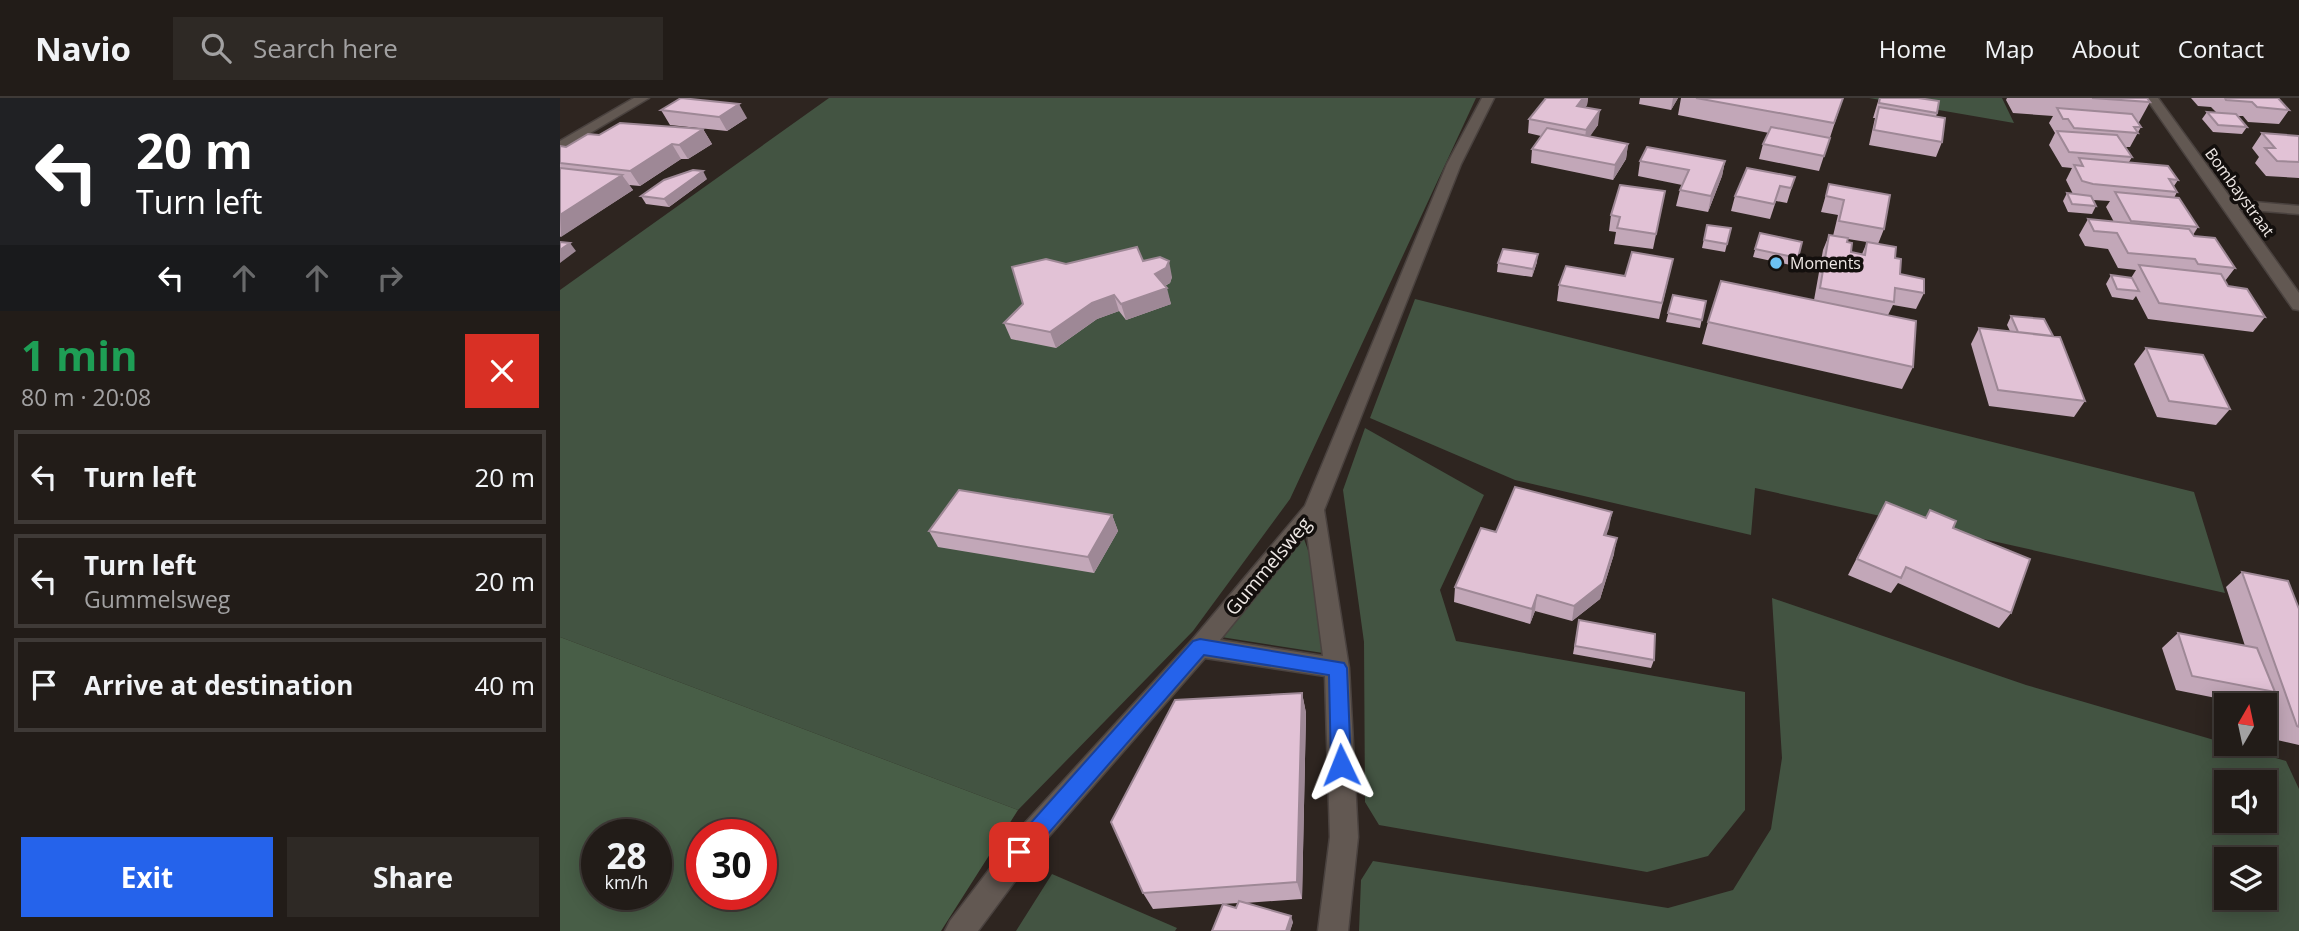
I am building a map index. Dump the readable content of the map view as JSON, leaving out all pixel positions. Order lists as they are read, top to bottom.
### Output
{
  "streets": {
    "street": ["Bombaystraat", "Gummelsweg"]
  },
  "places": ["Moments"],
  "north": "top",
  "page": {
    "header": "Navio",
    "search": "Search here",
    "nav": [
      "Home",
      "Map",
      "About",
      "Contact"
    ],
    "turn": ["20 m", "Turn left"],
    "heading": ["1 min", "80 m · 20:08"],
    "list": [
      {
        "name": "Turn left",
        "value": "20 m"
      },
      {
        "name": "Turn left",
        "note": "Gummelsweg",
        "value": "20 m"
      },
      {
        "name": "Arrive at destination",
        "value": "40 m"
      }
    ],
    "speed": "28 km/h",
    "limit": "30",
    "buttons": ["Exit", "Share"]
  }
}
